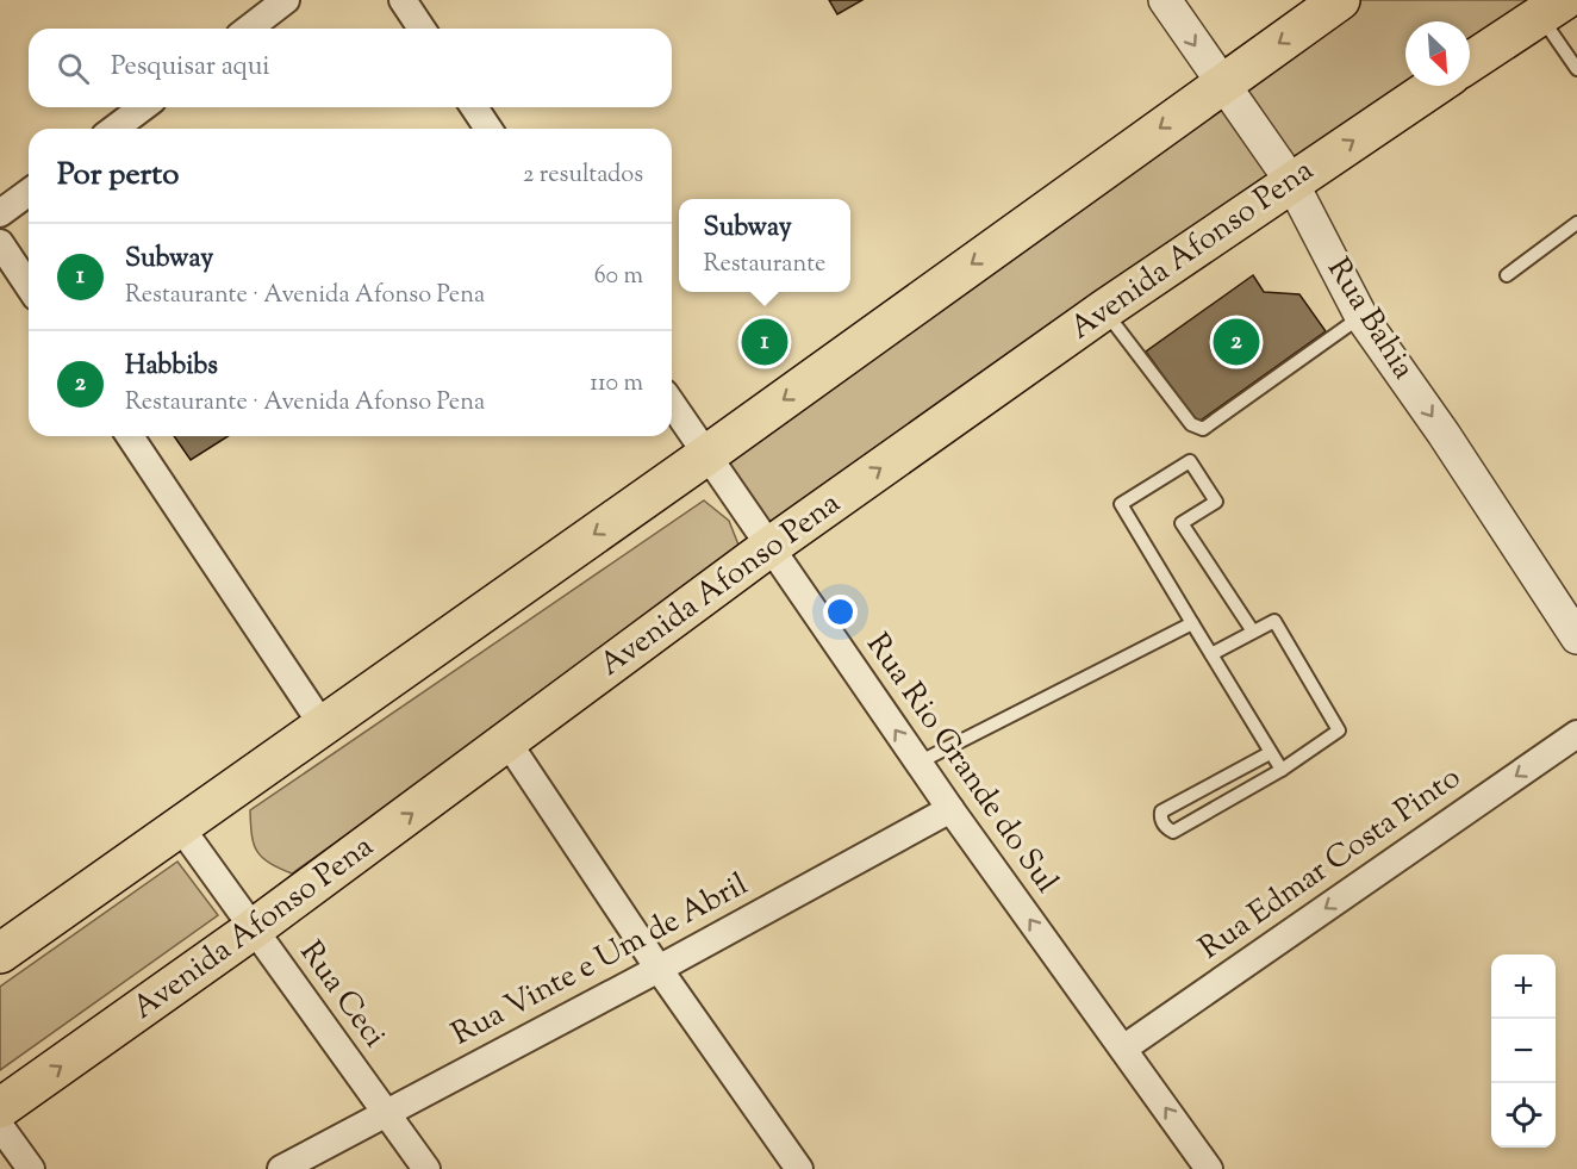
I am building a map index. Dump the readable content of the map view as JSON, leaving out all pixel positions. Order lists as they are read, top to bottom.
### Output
{
  "streets": {
    "main road": ["Avenida Afonso Pena"],
    "street": [
      "Rua Bahia",
      "Rua Rio Grande do Sul",
      "Rua Edmar Costa Pinto",
      "Rua Vinte e Um de Abril",
      "Rua Ceci"
    ]
  },
  "crossings": [
    ["Avenida Afonso Pena", "Rua Bahia"],
    ["Avenida Afonso Pena", "Rua Rio Grande do Sul"],
    ["Avenida Afonso Pena", "Rua Ceci"],
    ["Rua Rio Grande do Sul", "Rua Edmar Costa Pinto"],
    ["Rua Rio Grande do Sul", "Rua Vinte e Um de Abril"],
    ["Rua Vinte e Um de Abril", "Rua Ceci"]
  ],
  "one_way": ["Rua Bahia", "Rua Rio Grande do Sul", "Rua Edmar Costa Pinto"],
  "north": "bottom right",
  "page": {
    "search": "Pesquisar aqui",
    "heading": ["Por perto", "2 resultados"],
    "popup": ["Subway", "Restaurante"],
    "list": [
      {
        "mark": "1",
        "name": "Subway",
        "note": "Restaurante · Avenida Afonso Pena",
        "value": "60 m"
      },
      {
        "mark": "2",
        "name": "Habbibs",
        "note": "Restaurante · Avenida Afonso Pena",
        "value": "110 m"
      }
    ],
    "pins": ["1", "2"],
    "map_buttons": ["+", "−"]
  }
}
